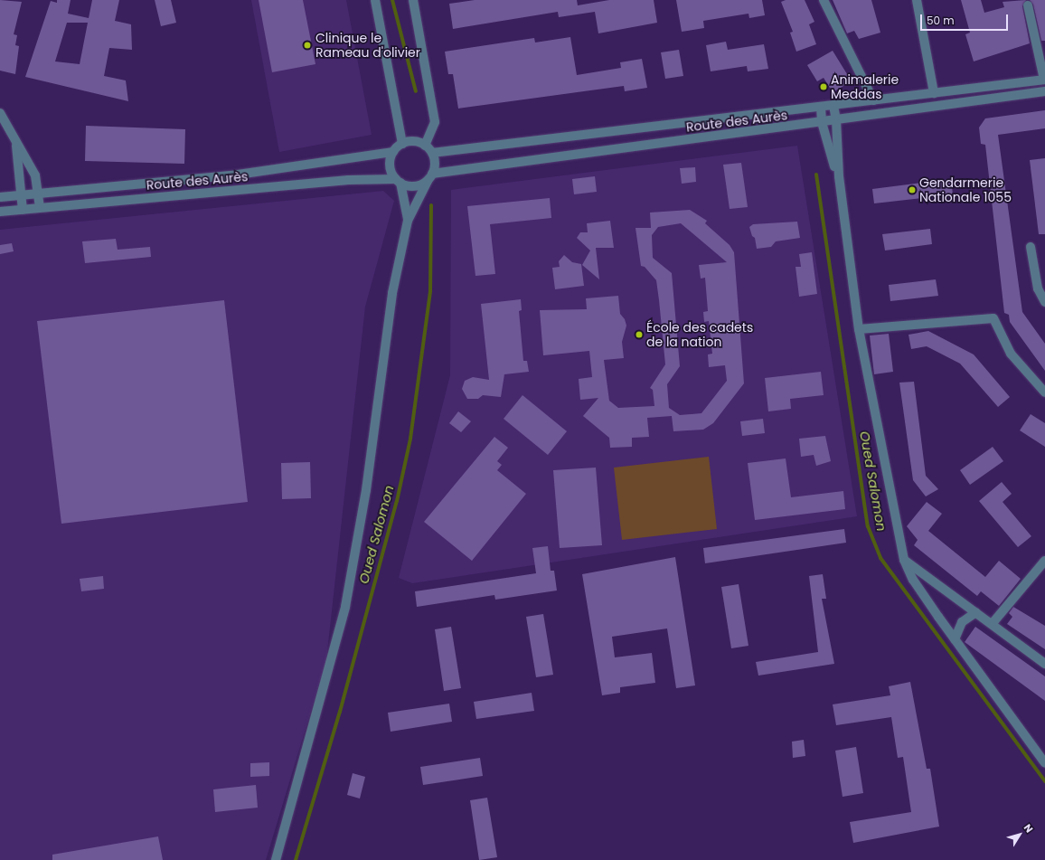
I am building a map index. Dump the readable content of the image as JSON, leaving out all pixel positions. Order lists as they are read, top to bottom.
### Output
{
  "streets": {
    "street": ["Route des Aurès"]
  },
  "water": ["Oued Salomon"],
  "places": [
    "Clinique le Rameau d'olivier",
    "Animalerie Meddas",
    "Gendarmerie Nationale 1055",
    "École des cadets de la nation"
  ],
  "scale_bar": "50 m",
  "north": "top right"
}
